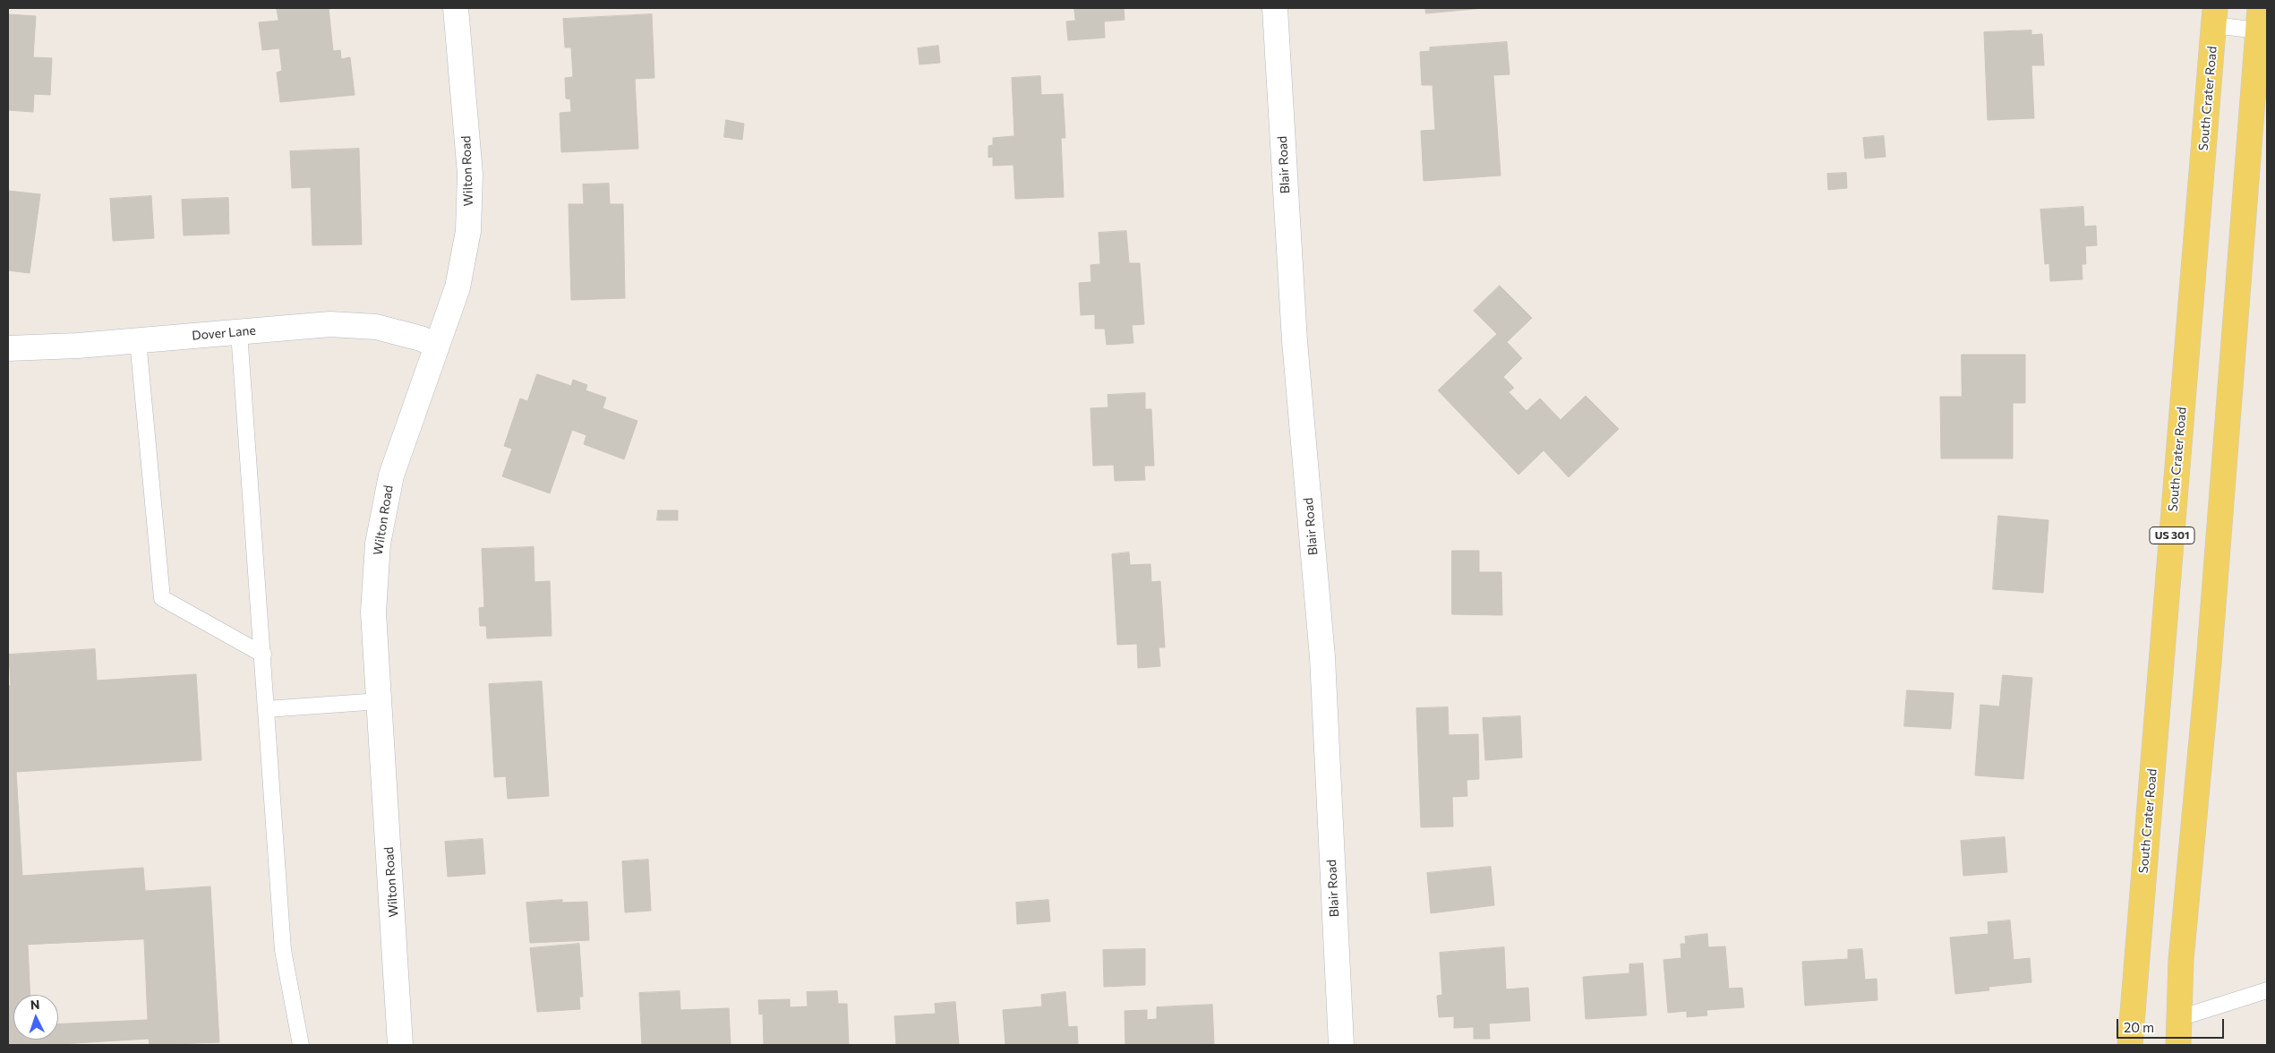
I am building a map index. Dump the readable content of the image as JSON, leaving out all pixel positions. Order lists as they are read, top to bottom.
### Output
{
  "streets": {
    "main road": ["South Crater Road", "US 301"],
    "street": ["Blair Road", "Wilton Road", "Dover Lane"]
  },
  "crossings": [
    ["Wilton Road", "Dover Lane"]
  ],
  "scale_bar": "20 m",
  "north": "top"
}
